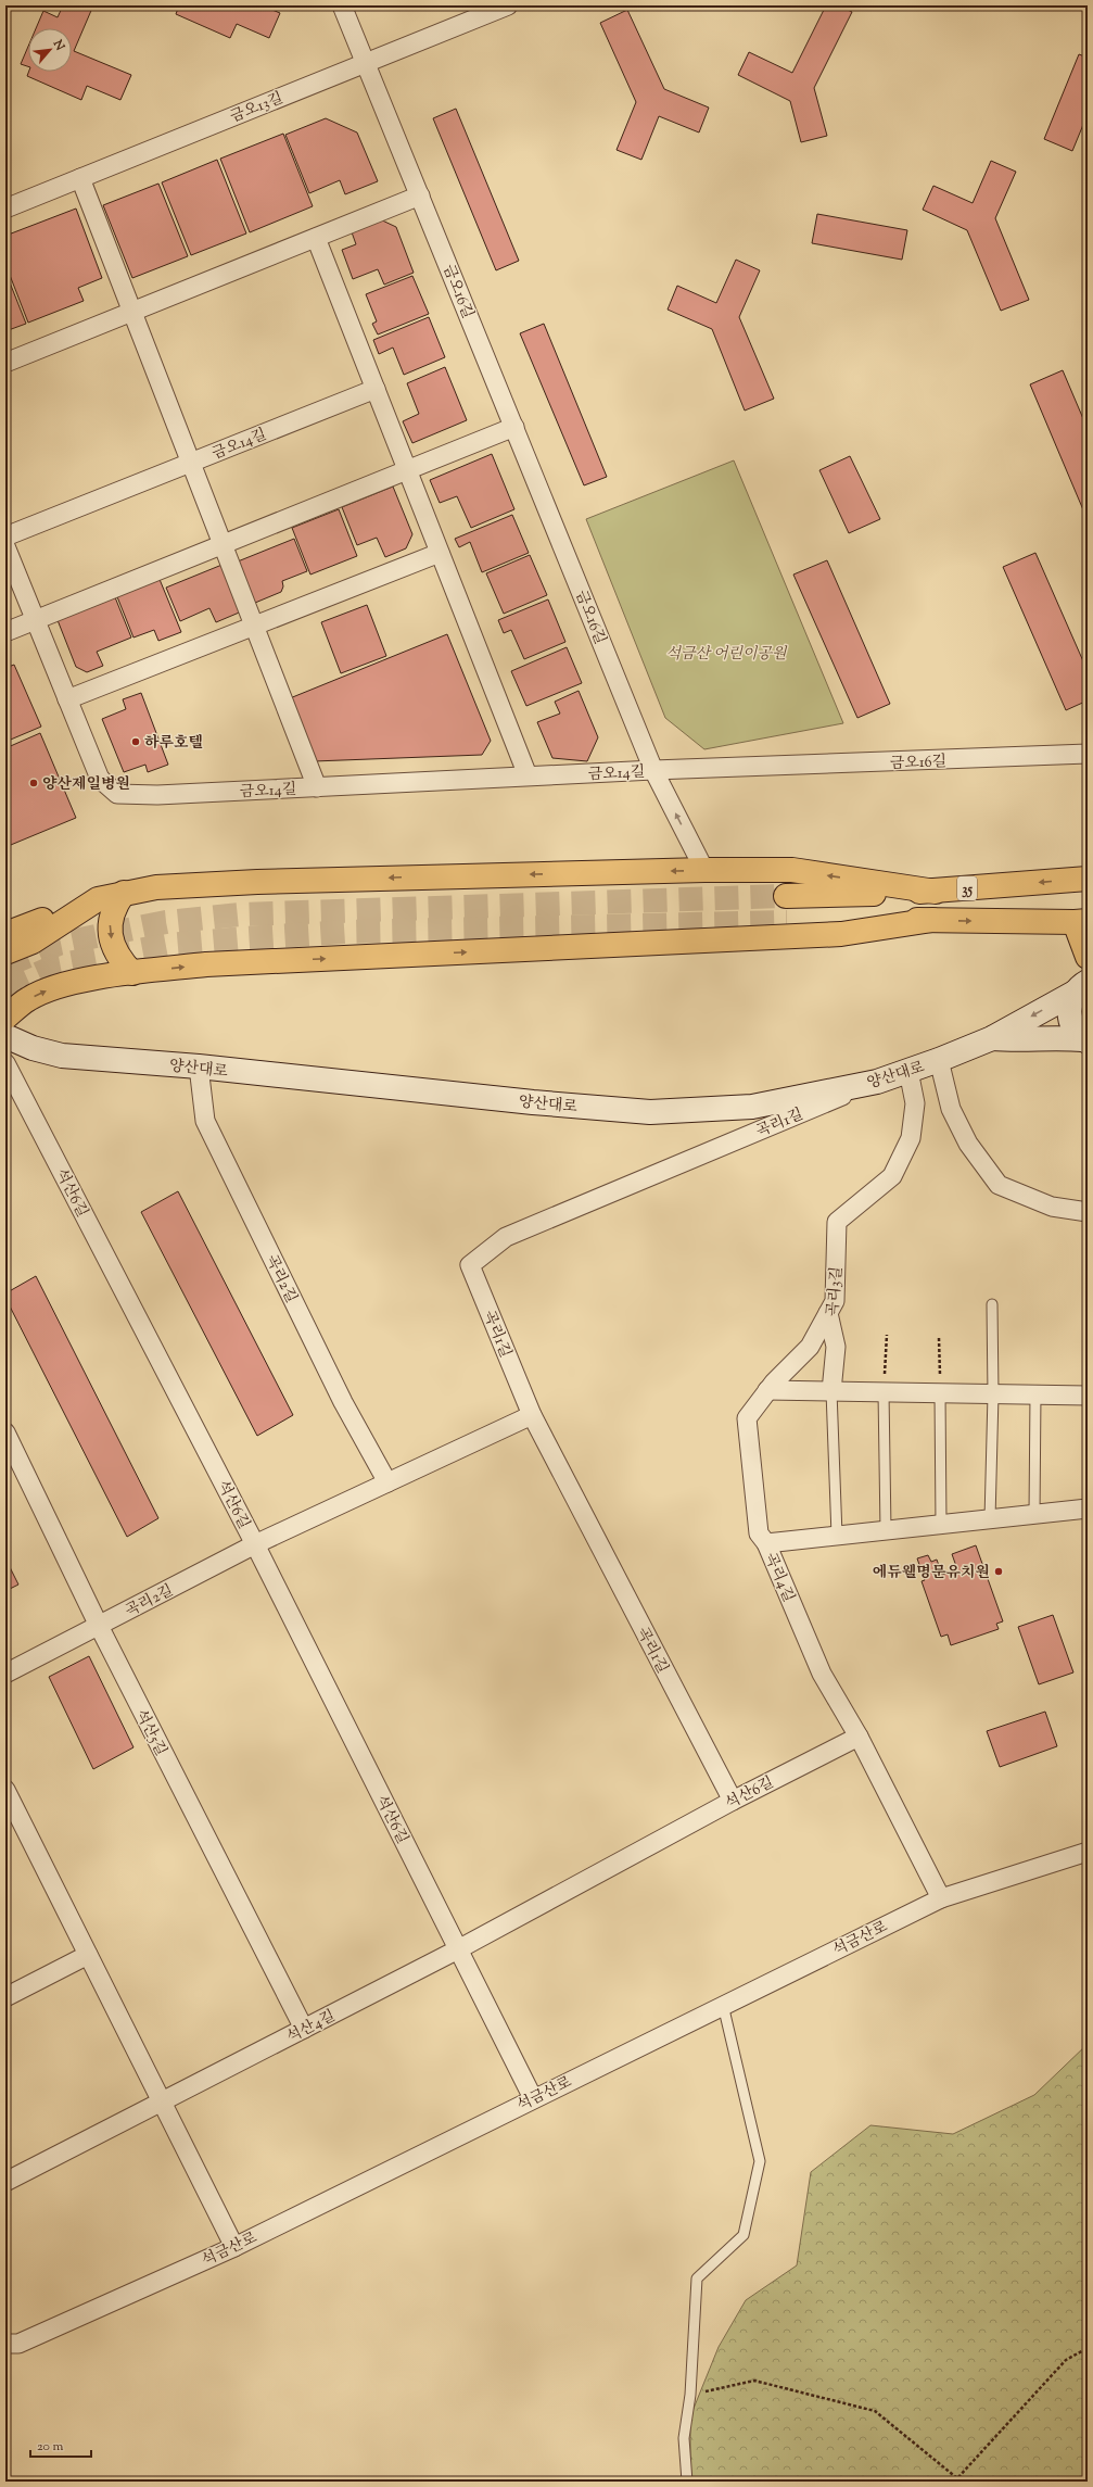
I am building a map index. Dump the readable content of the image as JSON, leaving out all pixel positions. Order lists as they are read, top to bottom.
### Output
{
  "streets": {
    "main road": ["35", "양산대로"],
    "street": [
      "금오13길",
      "금오16길",
      "금오14길",
      "곡리1길",
      "석산6길",
      "곡리2길",
      "곡리3길",
      "곡리4길",
      "석산5길",
      "석금산로",
      "석산4길"
    ]
  },
  "crossings": [
    ["금오13길", "금오16길"],
    ["금오16길", "금오14길"],
    ["양산대로", "곡리1길"],
    ["양산대로", "곡리2길"],
    ["양산대로", "곡리3길"],
    ["곡리1길", "석산6길"],
    ["곡리1길", "곡리2길"],
    ["석산6길", "곡리2길"],
    ["석산6길", "곡리4길"],
    ["석산6길", "석금산로"],
    ["석산6길", "석산4길"],
    ["곡리2길", "석산5길"],
    ["곡리4길", "석금산로"],
    ["석산5길", "석산4길"]
  ],
  "parks": ["석금산 어린이공원"],
  "places": ["하루호텔", "양산제일병원", "에듀웰명문유치원"],
  "scale_bar": "20 m",
  "north": "top right"
}
